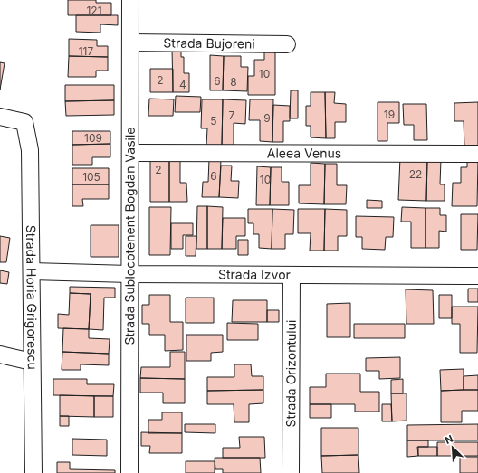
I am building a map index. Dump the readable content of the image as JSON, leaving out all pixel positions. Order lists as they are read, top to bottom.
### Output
{
  "streets": {
    "street": [
      "Strada Bujoreni",
      "Aleea Venus",
      "Strada Sublocotenent Bogdan Vasile",
      "Strada Izvor",
      "Strada Horia Grigorescu",
      "Strada Orizontului"
    ]
  },
  "crossings": [
    ["Strada Bujoreni", "Strada Sublocotenent Bogdan Vasile"],
    ["Aleea Venus", "Strada Sublocotenent Bogdan Vasile"],
    ["Strada Sublocotenent Bogdan Vasile", "Strada Izvor"],
    ["Strada Izvor", "Strada Horia Grigorescu"],
    ["Strada Izvor", "Strada Orizontului"]
  ],
  "house_numbers": [
    "121",
    "117",
    "10",
    "2",
    "6",
    "8",
    "4",
    "19",
    "7",
    "9",
    "5",
    "109",
    "2",
    "22",
    "6",
    "105",
    "10"
  ],
  "north": "top left"
}
